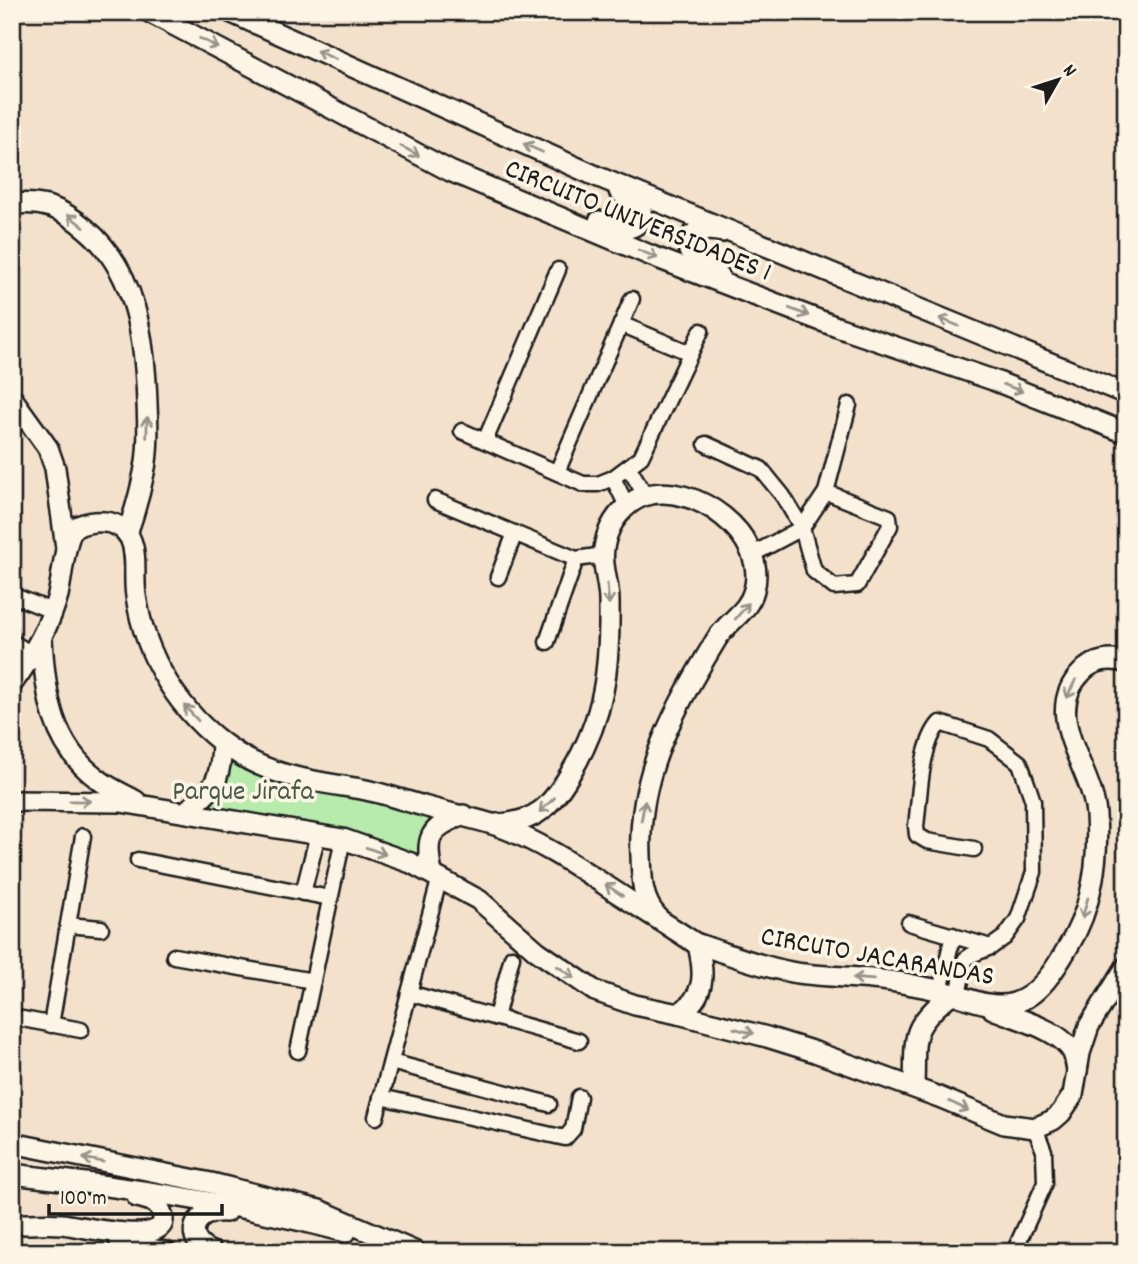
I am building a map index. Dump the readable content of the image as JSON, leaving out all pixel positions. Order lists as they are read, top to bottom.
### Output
{
  "streets": {
    "street": ["CIRCUITO UNIVERSIDADES 1", "CIRCUTO JACARANDAS"]
  },
  "parks": ["Parque Jirafa"],
  "scale_bar": "100 m",
  "north": "top right"
}
